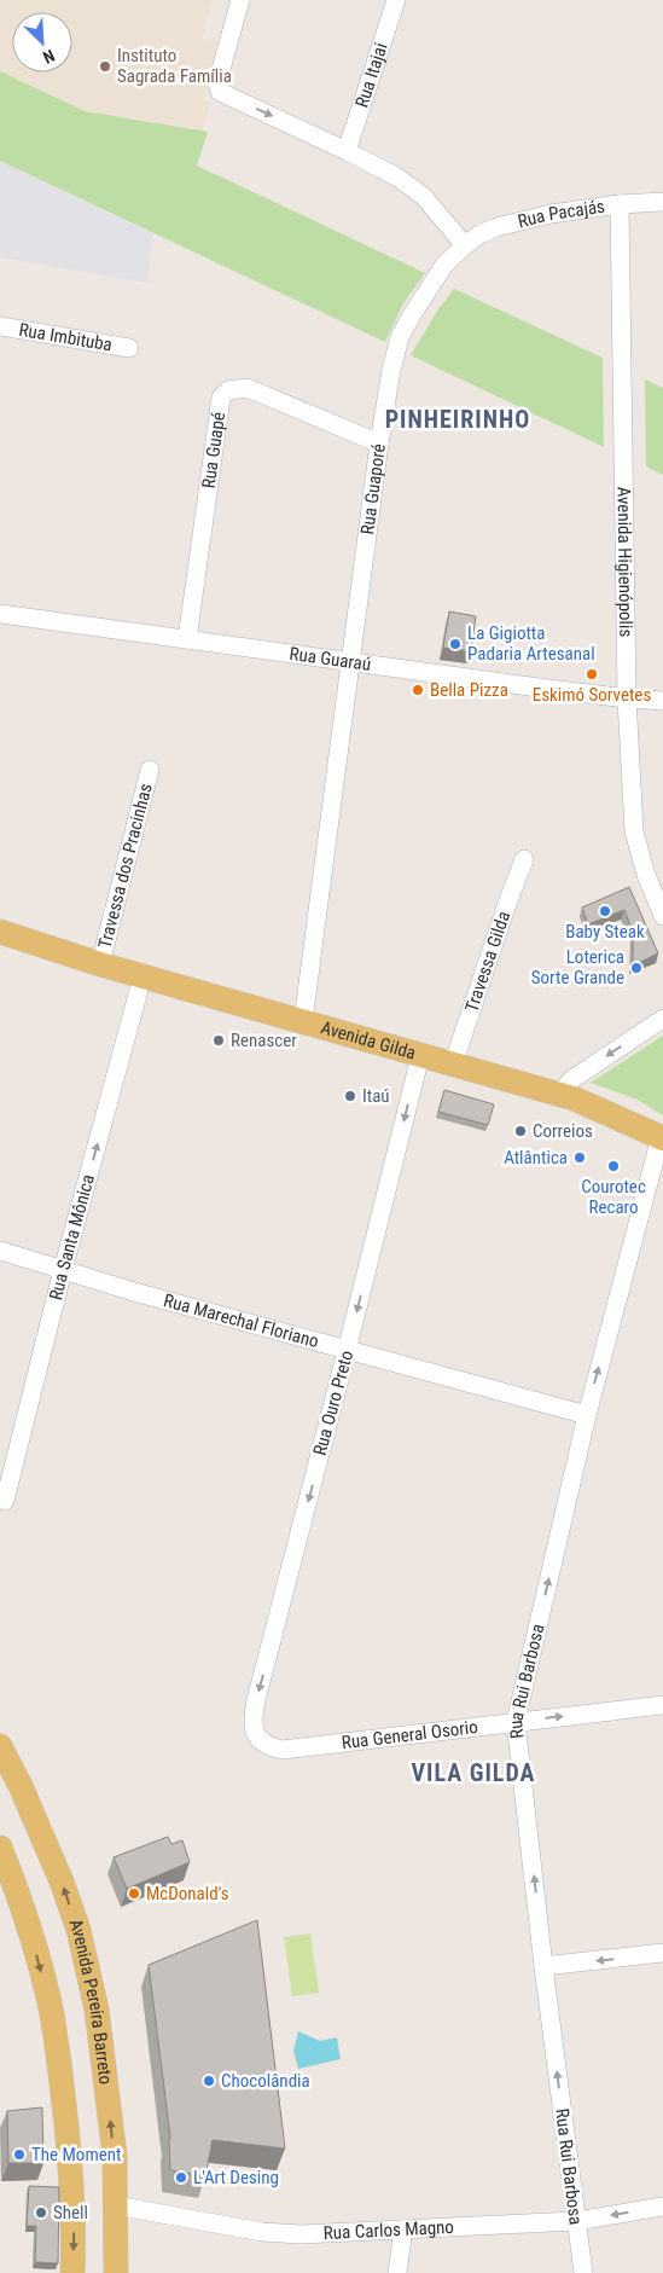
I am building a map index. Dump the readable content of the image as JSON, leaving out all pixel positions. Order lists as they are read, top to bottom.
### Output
{
  "streets": {
    "main road": ["Avenida Gilda", "Avenida Pereira Barreto"],
    "street": [
      "Rua Itajai",
      "Rua Pacajás",
      "Rua Imbituba",
      "Rua Guapé",
      "Rua Guaporé",
      "Avenida Higienópolis",
      "Rua Guaraú",
      "Travessa dos Pracinhas",
      "Travessa Gilda",
      "Rua Santa Mônica",
      "Rua Marechal Floriano",
      "Rua Ouro Preto",
      "Rua Rui Barbosa",
      "Rua General Osorio",
      "Rua Carlos Magno"
    ]
  },
  "crossings": [
    ["Rua Pacajás", "Rua Guaporé"],
    ["Rua Pacajás", "Avenida Higienópolis"],
    ["Rua Guapé", "Rua Guaporé"],
    ["Rua Guapé", "Rua Guaraú"],
    ["Rua Guaporé", "Rua Guaraú"],
    ["Rua Guaporé", "Avenida Gilda"],
    ["Avenida Higienópolis", "Rua Guaraú"],
    ["Travessa dos Pracinhas", "Avenida Gilda"],
    ["Travessa Gilda", "Avenida Gilda"],
    ["Avenida Gilda", "Rua Santa Mônica"],
    ["Avenida Gilda", "Rua Ouro Preto"],
    ["Avenida Gilda", "Rua Rui Barbosa"],
    ["Rua Santa Mônica", "Rua Marechal Floriano"],
    ["Rua Marechal Floriano", "Rua Ouro Preto"],
    ["Rua Marechal Floriano", "Rua Rui Barbosa"],
    ["Rua Ouro Preto", "Rua General Osorio"],
    ["Rua Rui Barbosa", "Rua General Osorio"],
    ["Rua Rui Barbosa", "Rua Carlos Magno"],
    ["Avenida Pereira Barreto", "Rua Carlos Magno"]
  ],
  "one_way": [
    "Rua Santa Mônica",
    "Rua Ouro Preto",
    "Rua Rui Barbosa",
    "Rua General Osorio"
  ],
  "districts": ["PINHEIRINHO", "VILA GILDA"],
  "places": [
    "Instituto Sagrada Família",
    "La Gigiotta Padaria Artesanal",
    "Eskimó Sorvetes",
    "Bella Pizza",
    "Baby Steak",
    "Loterica Sorte Grande",
    "Renascer",
    "Itaú",
    "Correios",
    "Atlântica",
    "Courotec Recaro",
    "McDonald's",
    "Chocolândia",
    "The Moment",
    "L'Art Desing",
    "Shell"
  ],
  "north": "bottom right"
}
